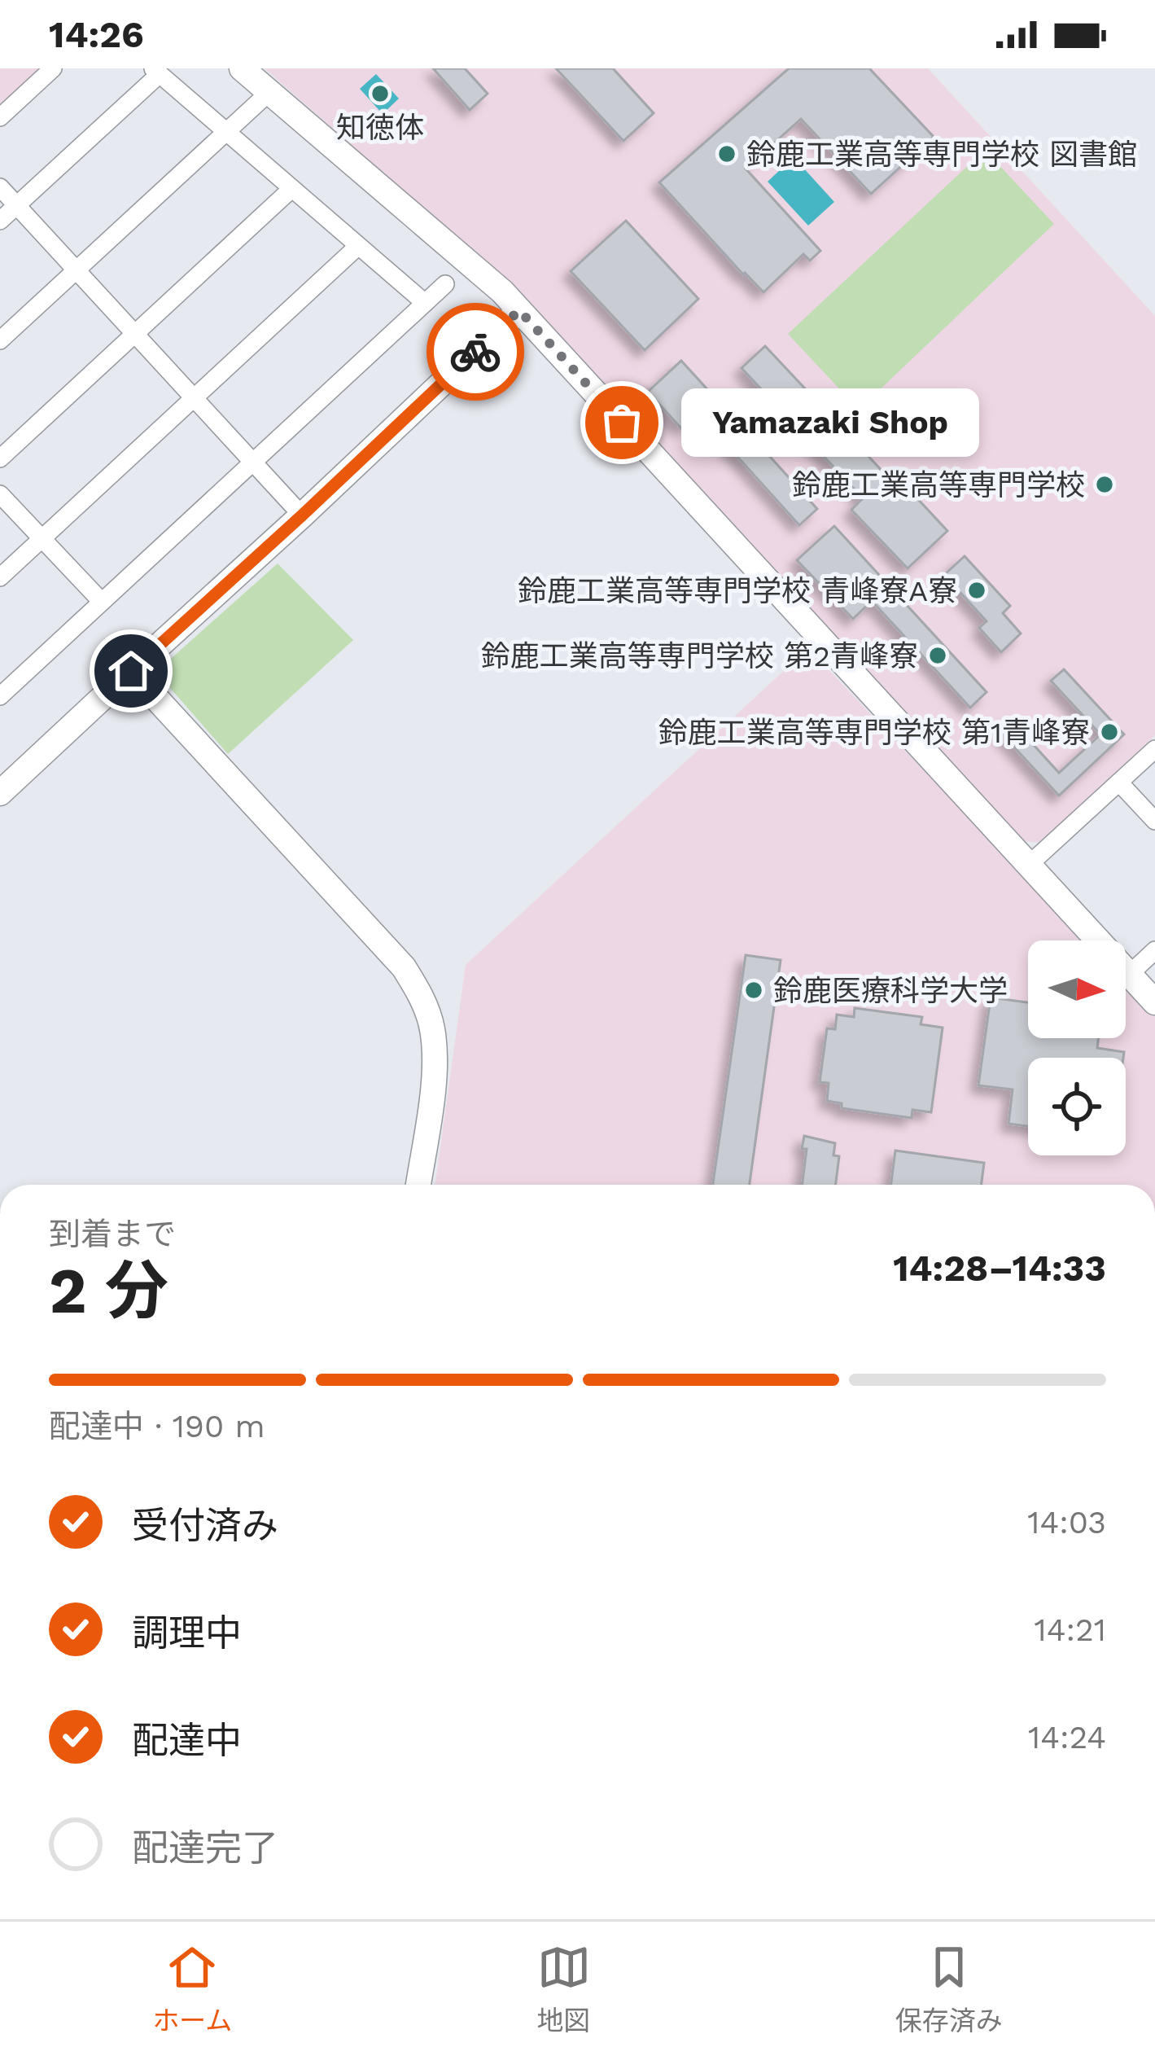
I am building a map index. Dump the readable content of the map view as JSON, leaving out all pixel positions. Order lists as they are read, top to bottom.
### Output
{
  "places": [
    "知徳体",
    "鈴鹿工業高等専門学校 図書館",
    "Yamazaki Shop",
    "鈴鹿工業高等専門学校",
    "鈴鹿工業高等専門学校 青峰寮A寮",
    "鈴鹿工業高等専門学校 第2青峰寮",
    "鈴鹿工業高等専門学校 第1青峰寮",
    "鈴鹿医療科学大学"
  ],
  "north": "right",
  "page": {
    "status": "14:26",
    "bubble": "Yamazaki Shop",
    "heading": ["2 分", "到着まで", "14:28–14:33"],
    "bar": "配達中 · 190 m",
    "list": [
      ["受付済み", "14:03"],
      ["調理中", "14:21"],
      ["配達中", "14:24"],
      "配達完了"
    ],
    "tabs": ["ホーム", "地図", "保存済み"]
  }
}
